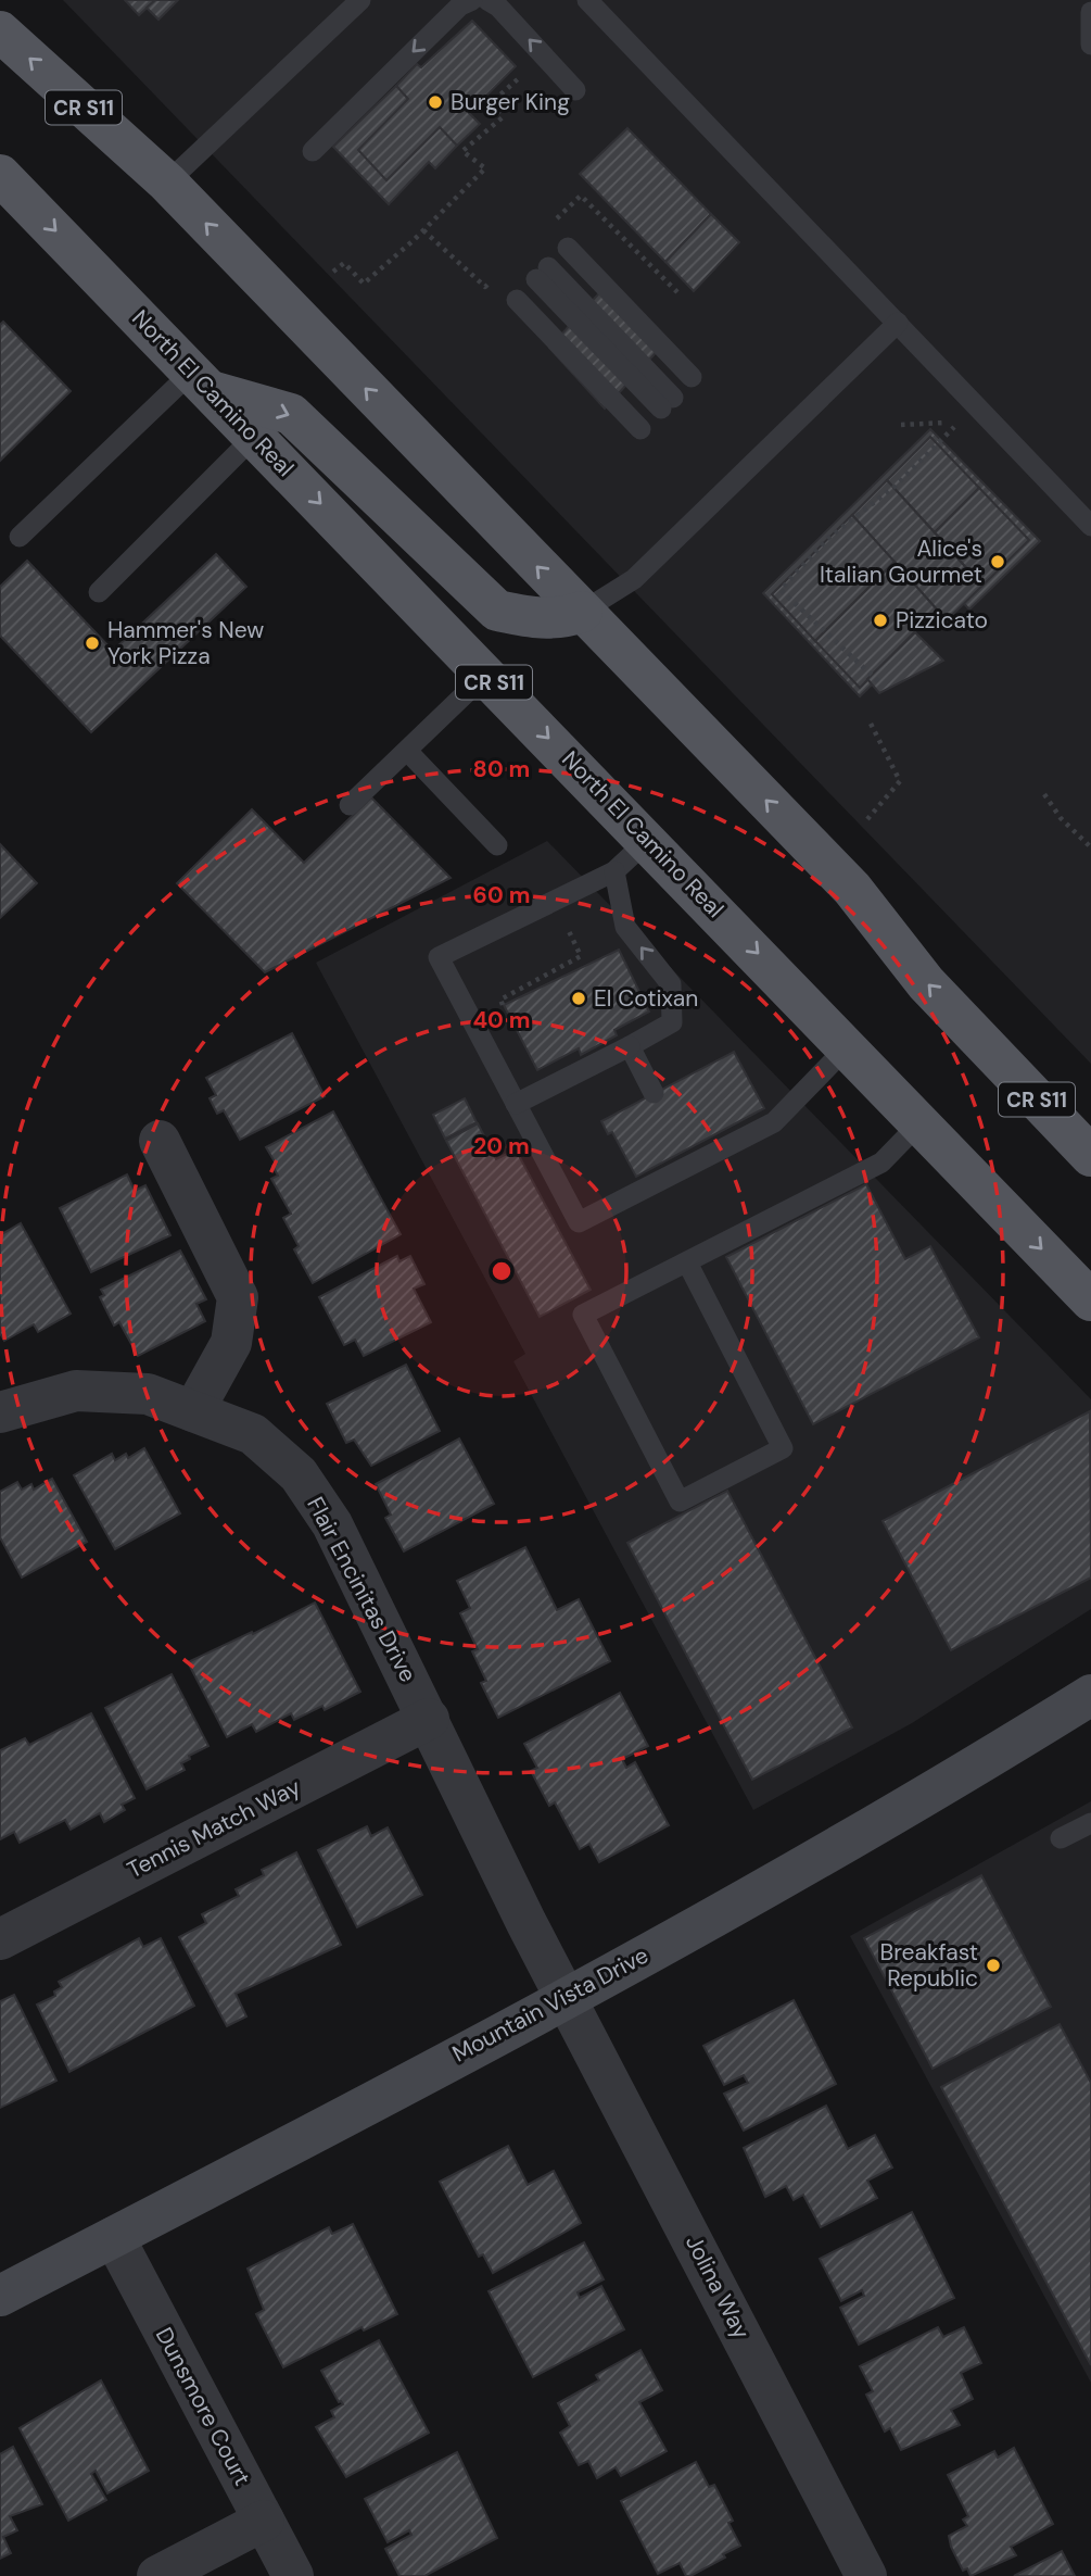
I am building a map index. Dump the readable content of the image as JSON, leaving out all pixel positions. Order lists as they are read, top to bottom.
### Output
{
  "streets": {
    "main road": ["CR S11", "North El Camino Real", "Mountain Vista Drive"],
    "street": [
      "Flair Encinitas Drive",
      "Tennis Match Way",
      "Jolina Way",
      "Dunsmore Court"
    ]
  },
  "crossings": [
    ["Flair Encinitas Drive", "Tennis Match Way"],
    ["Flair Encinitas Drive", "Mountain Vista Drive"],
    ["Flair Encinitas Drive", "Jolina Way"],
    ["Mountain Vista Drive", "Jolina Way"],
    ["Mountain Vista Drive", "Dunsmore Court"]
  ],
  "places": [
    "Burger King",
    "Alice's Italian Gourmet",
    "Pizzicato",
    "Hammer's New York Pizza",
    "El Cotixan",
    "Breakfast Republic"
  ],
  "rings": [
    "80 m",
    "60 m",
    "40 m",
    "20 m"
  ]
}
